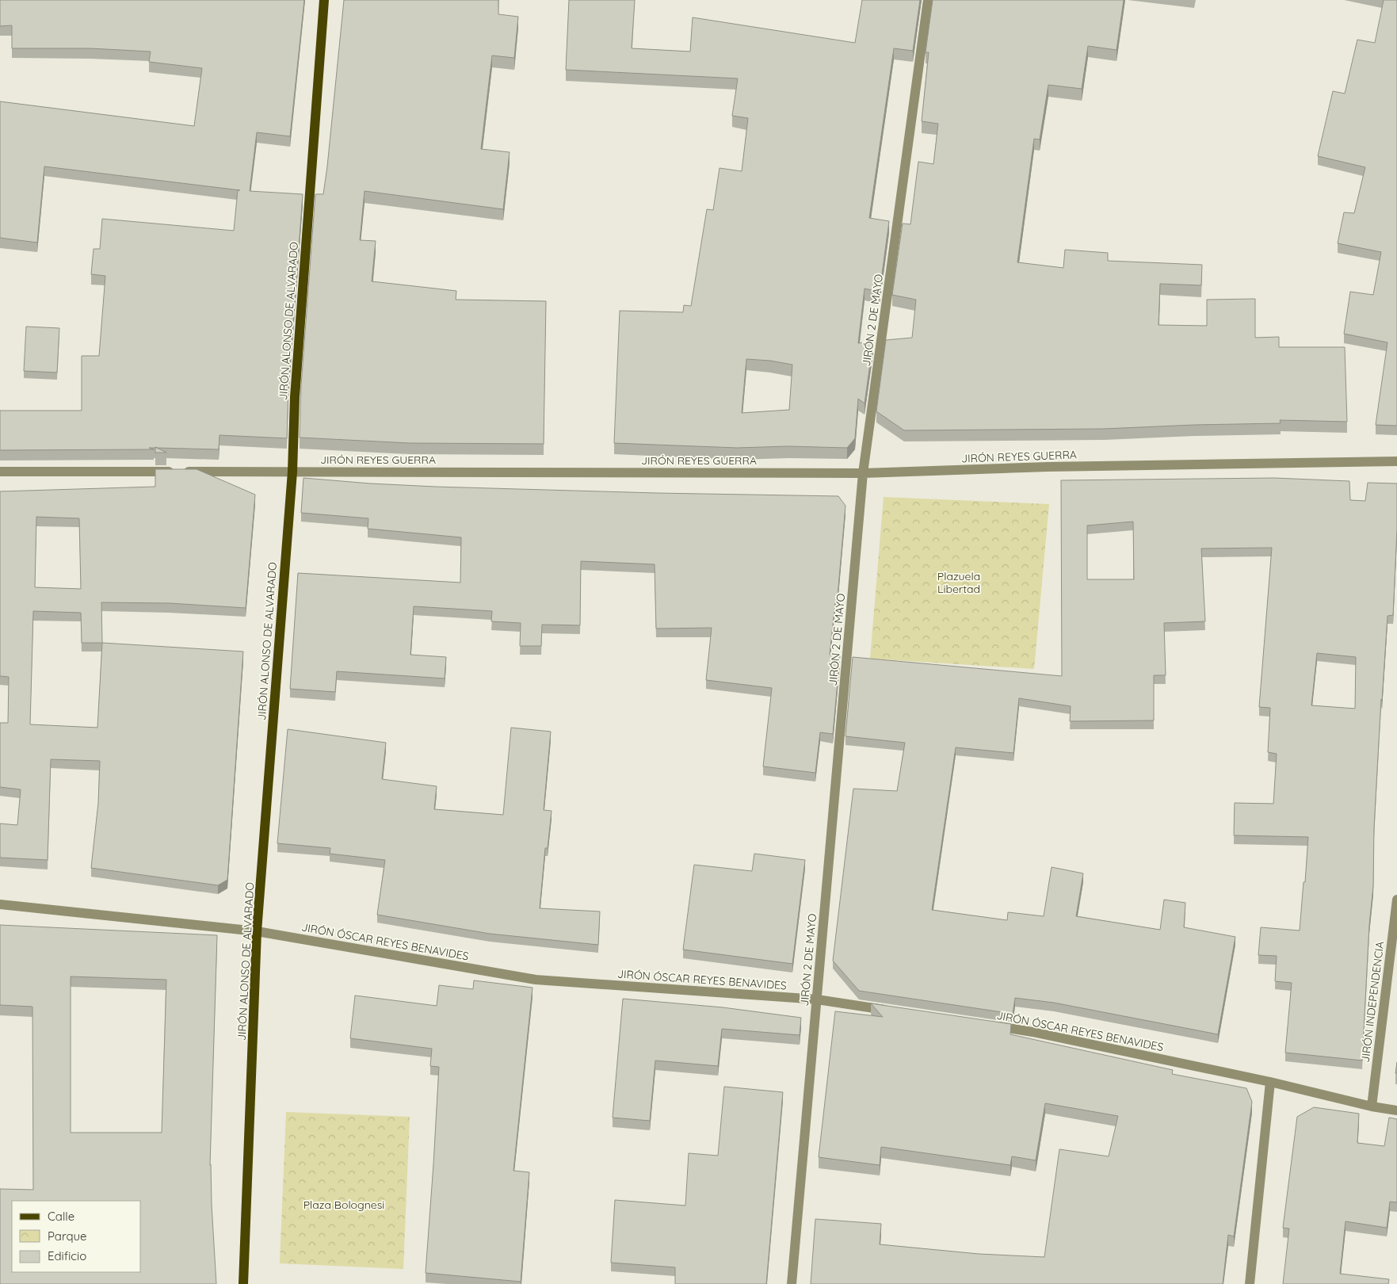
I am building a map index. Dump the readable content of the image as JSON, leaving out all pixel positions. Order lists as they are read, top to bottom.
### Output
{
  "streets": {
    "main road": ["JIRÓN ALONSO DE ALVARADO"],
    "street": [
      "JIRÓN 2 DE MAYO",
      "JIRÓN REYES GUERRA",
      "JIRÓN ÓSCAR REYES BENAVIDES",
      "JIRÓN INDEPENDENCIA"
    ]
  },
  "crossings": [
    ["JIRÓN 2 DE MAYO", "JIRÓN REYES GUERRA"],
    ["JIRÓN 2 DE MAYO", "JIRÓN ÓSCAR REYES BENAVIDES"],
    ["JIRÓN ALONSO DE ALVARADO", "JIRÓN REYES GUERRA"],
    ["JIRÓN ALONSO DE ALVARADO", "JIRÓN ÓSCAR REYES BENAVIDES"],
    ["JIRÓN ÓSCAR REYES BENAVIDES", "JIRÓN INDEPENDENCIA"]
  ],
  "parks": ["Plazuela Libertad", "Plaza Bolognesi"],
  "legend": ["Calle", "Parque", "Edificio"]
}
